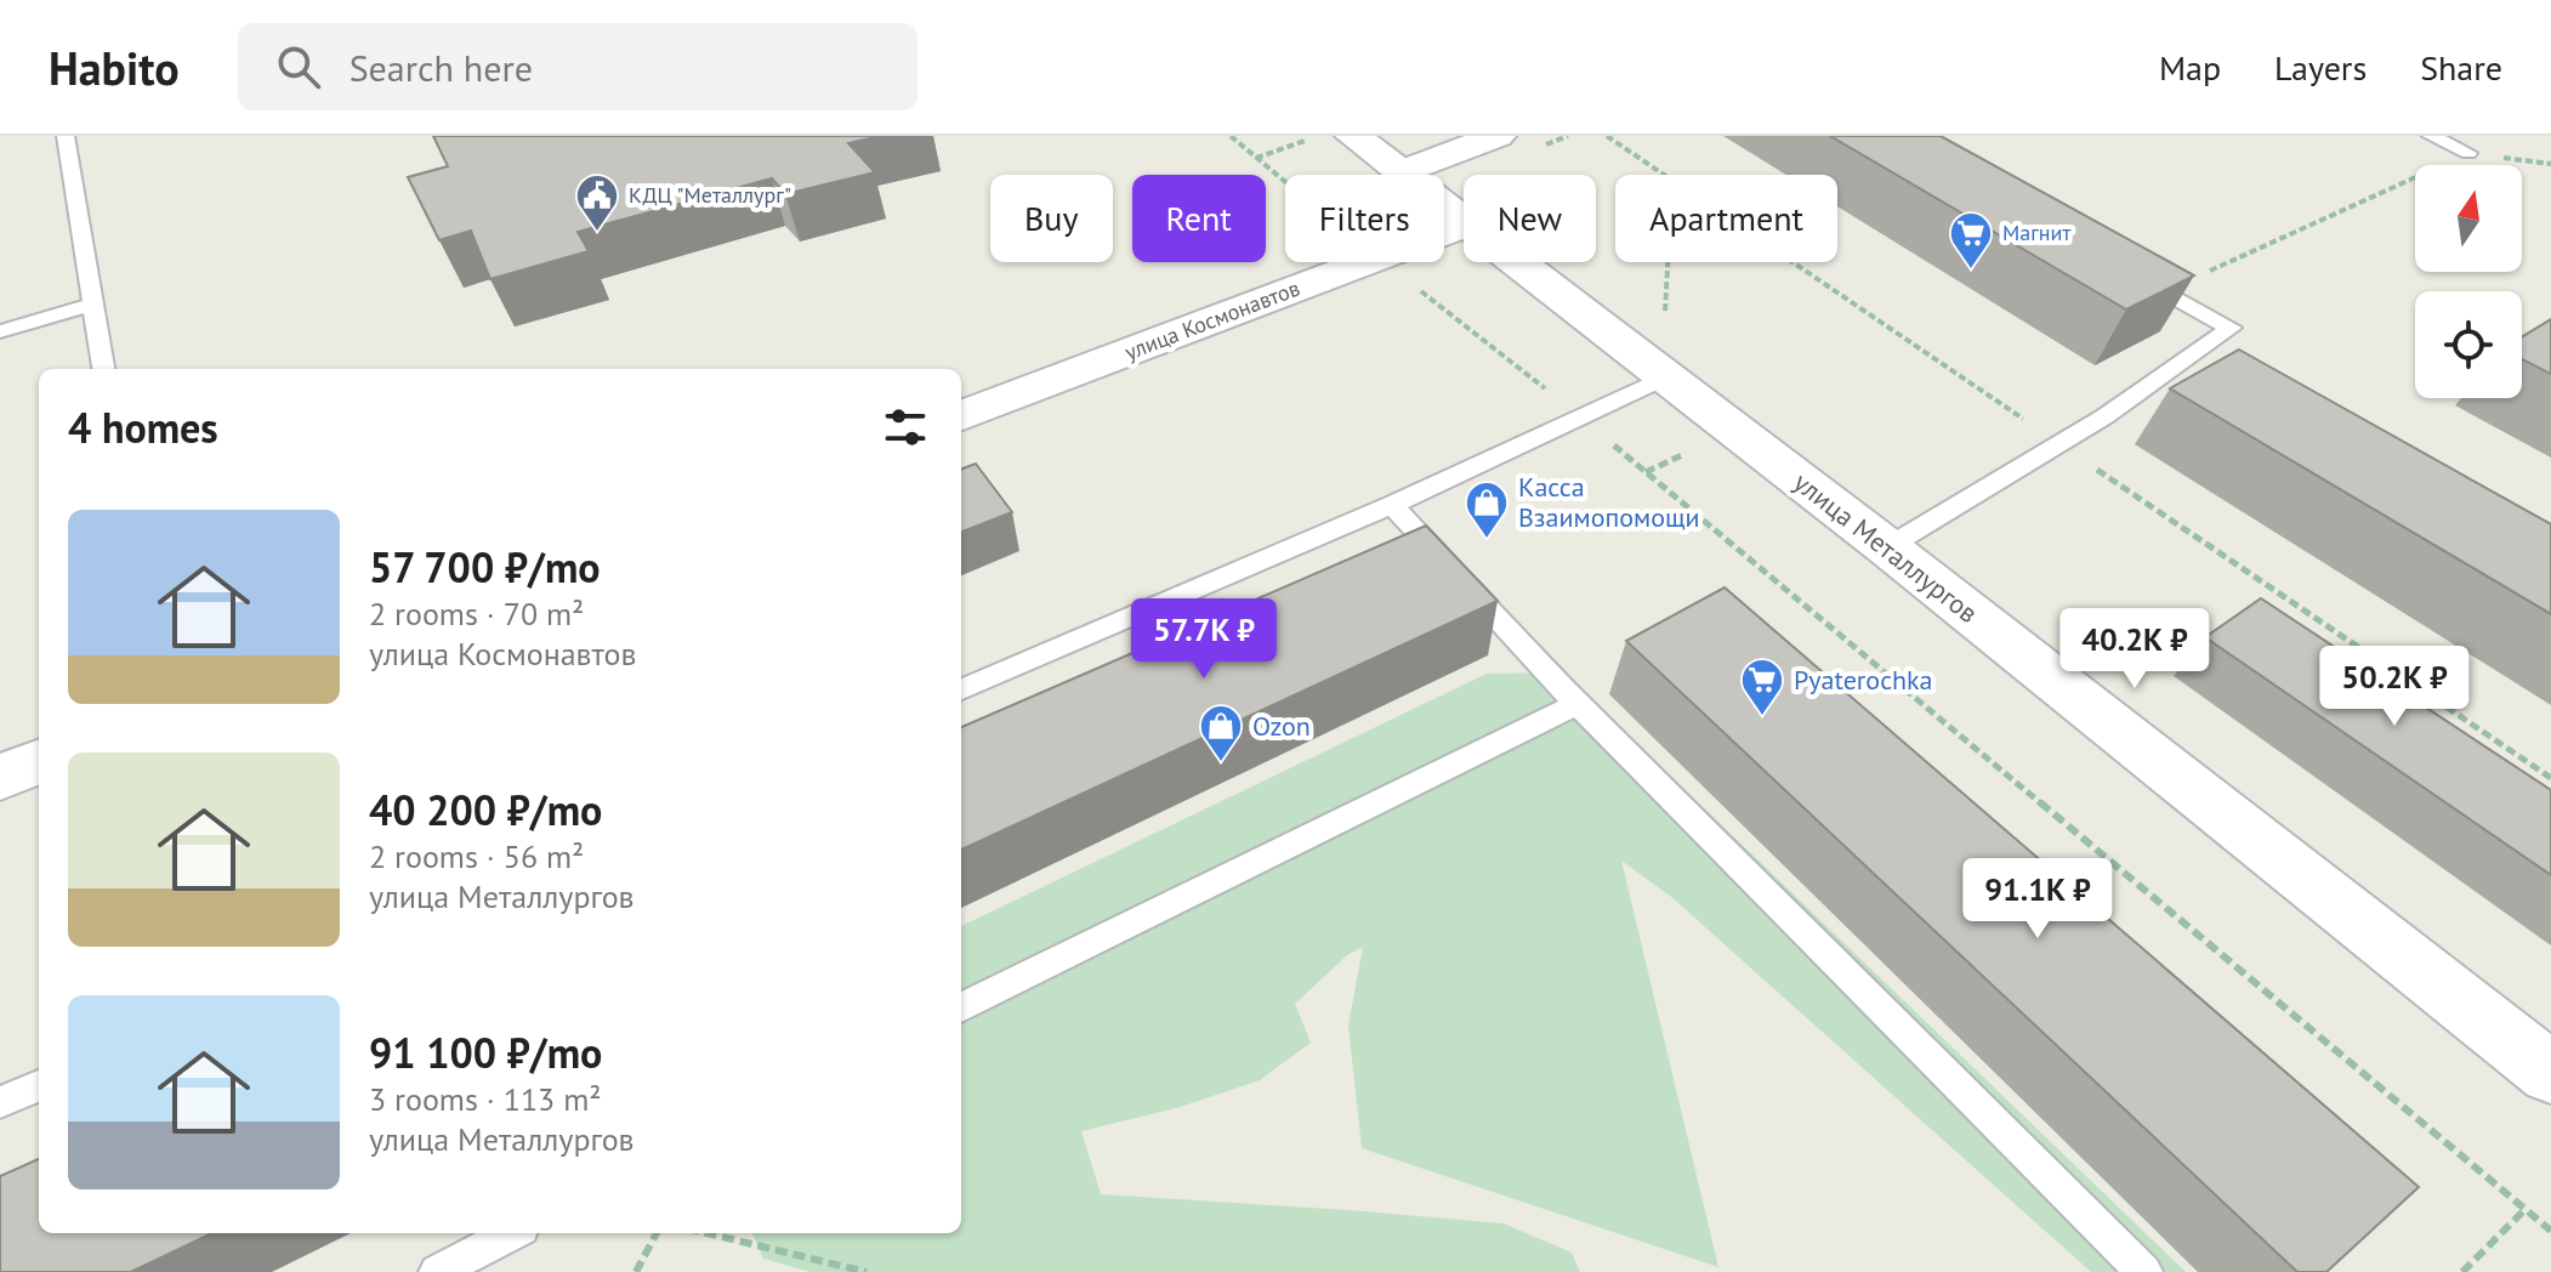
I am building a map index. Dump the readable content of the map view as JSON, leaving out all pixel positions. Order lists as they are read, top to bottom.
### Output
{
  "streets": {
    "main road": ["улица Космонавтов", "улица Металлургов"]
  },
  "places": {
    "public building": ["КДЦ \"Металлург\""],
    "supermarket": ["Магнит", "Pyaterochka"],
    "shop": ["Касса Взаимопомощи", "Ozon"]
  },
  "north": "top",
  "page": {
    "header": "Habito",
    "search": "Search here",
    "nav": ["Map", "Layers", "Share"],
    "chip": [
      "Buy",
      "Rent",
      "Filters",
      "New",
      "Apartment"
    ],
    "heading": "4 homes",
    "list": [
      {
        "name": "57 700 ₽/mo",
        "note": "2 rooms · 70 m² · улица Космонавтов"
      },
      {
        "name": "40 200 ₽/mo",
        "note": "2 rooms · 56 m² · улица Металлургов"
      },
      {
        "name": "91 100 ₽/mo",
        "note": "3 rooms · 113 m² · улица Металлургов"
      }
    ],
    "price": [
      "57.7K ₽",
      "40.2K ₽",
      "50.2K ₽",
      "91.1K ₽"
    ]
  }
}
